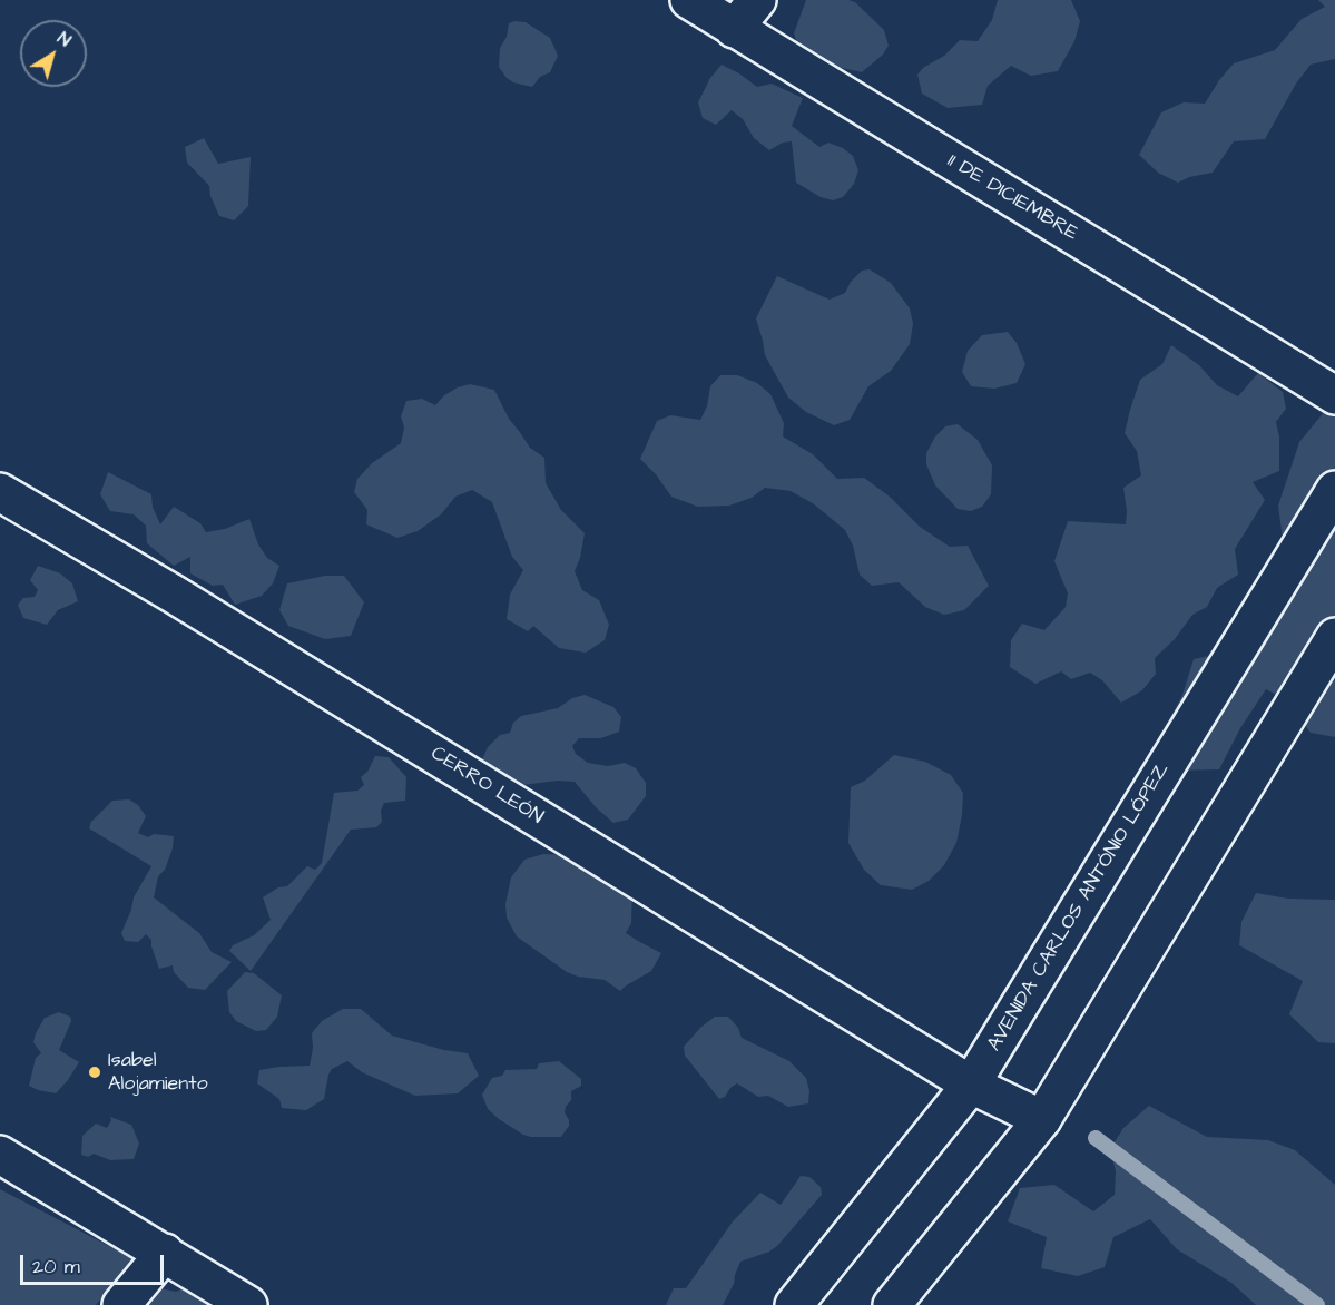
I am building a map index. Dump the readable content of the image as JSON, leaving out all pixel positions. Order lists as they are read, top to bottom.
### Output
{
  "streets": {
    "street": ["11 DE DICIEMBRE", "CERRO LEÓN", "AVENIDA CARLOS ANTÓNIO LÓPEZ"]
  },
  "crossings": [
    ["CERRO LEÓN", "AVENIDA CARLOS ANTÓNIO LÓPEZ"]
  ],
  "places": ["Isabel Alojamiento"],
  "scale_bar": "20 m",
  "north": "top right"
}
